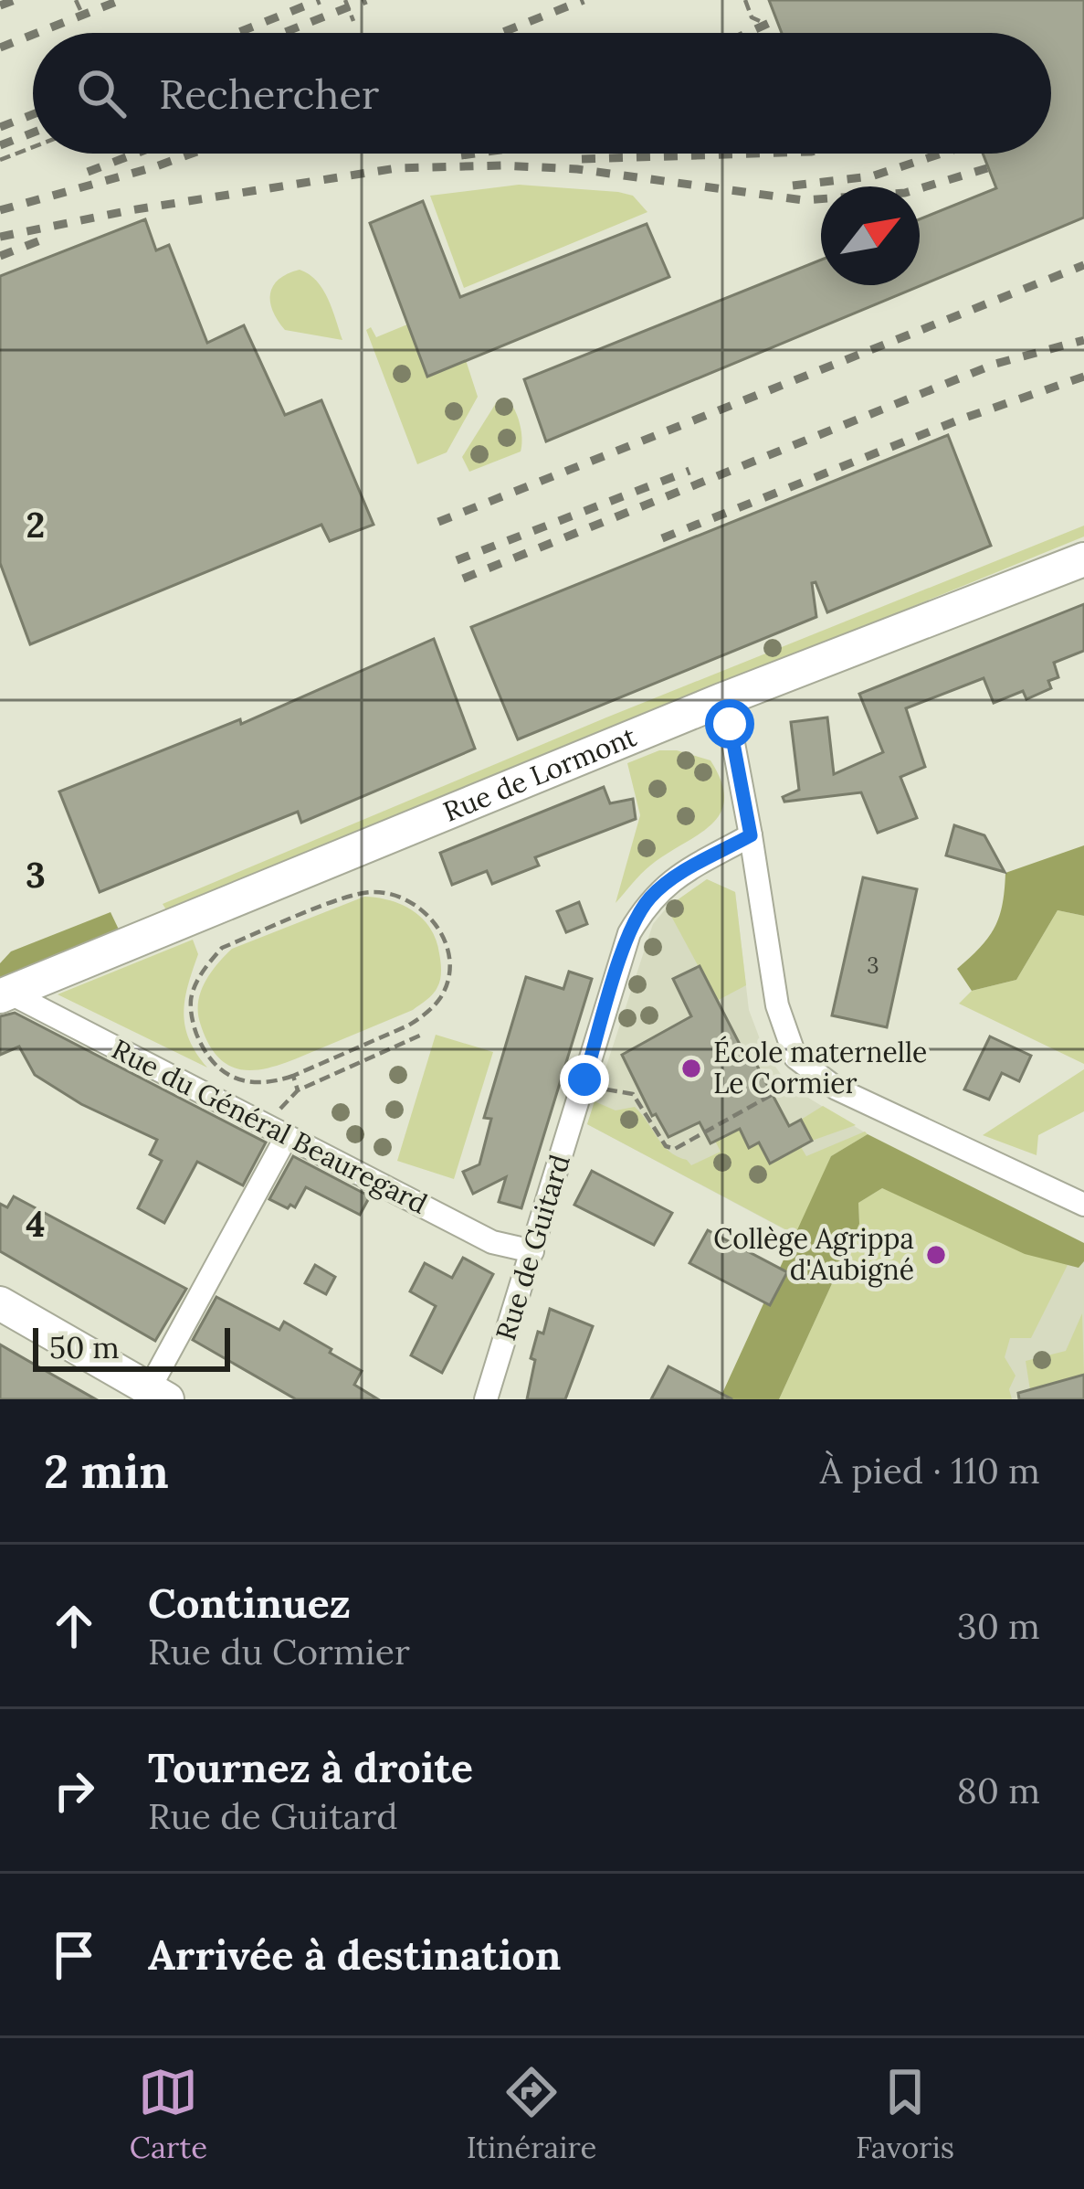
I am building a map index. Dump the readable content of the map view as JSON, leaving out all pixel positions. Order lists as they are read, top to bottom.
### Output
{
  "streets": {
    "main road": ["Rue de Lormont"],
    "street": ["Rue du Général Beauregard", "Rue de Guitard"]
  },
  "crossings": [
    ["Rue de Lormont", "Rue du Général Beauregard"],
    ["Rue du Général Beauregard", "Rue de Guitard"]
  ],
  "places": ["École maternelle Le Cormier", "Collège Agrippa d'Aubigné"],
  "house_numbers": ["3"],
  "scale_bar": "50 m",
  "north": "top right",
  "page": {
    "search": "Rechercher",
    "scale": "50 m",
    "heading": ["2 min", "À pied · 110 m"],
    "list": [
      ["Continuez", "Rue du Cormier", "30 m"],
      ["Tournez à droite", "Rue de Guitard", "80 m"],
      "Arrivée à destination"
    ],
    "nav": ["Carte", "Itinéraire", "Favoris"]
  },
  "grid": {
    "rows": ["2", "3", "4"]
  }
}
